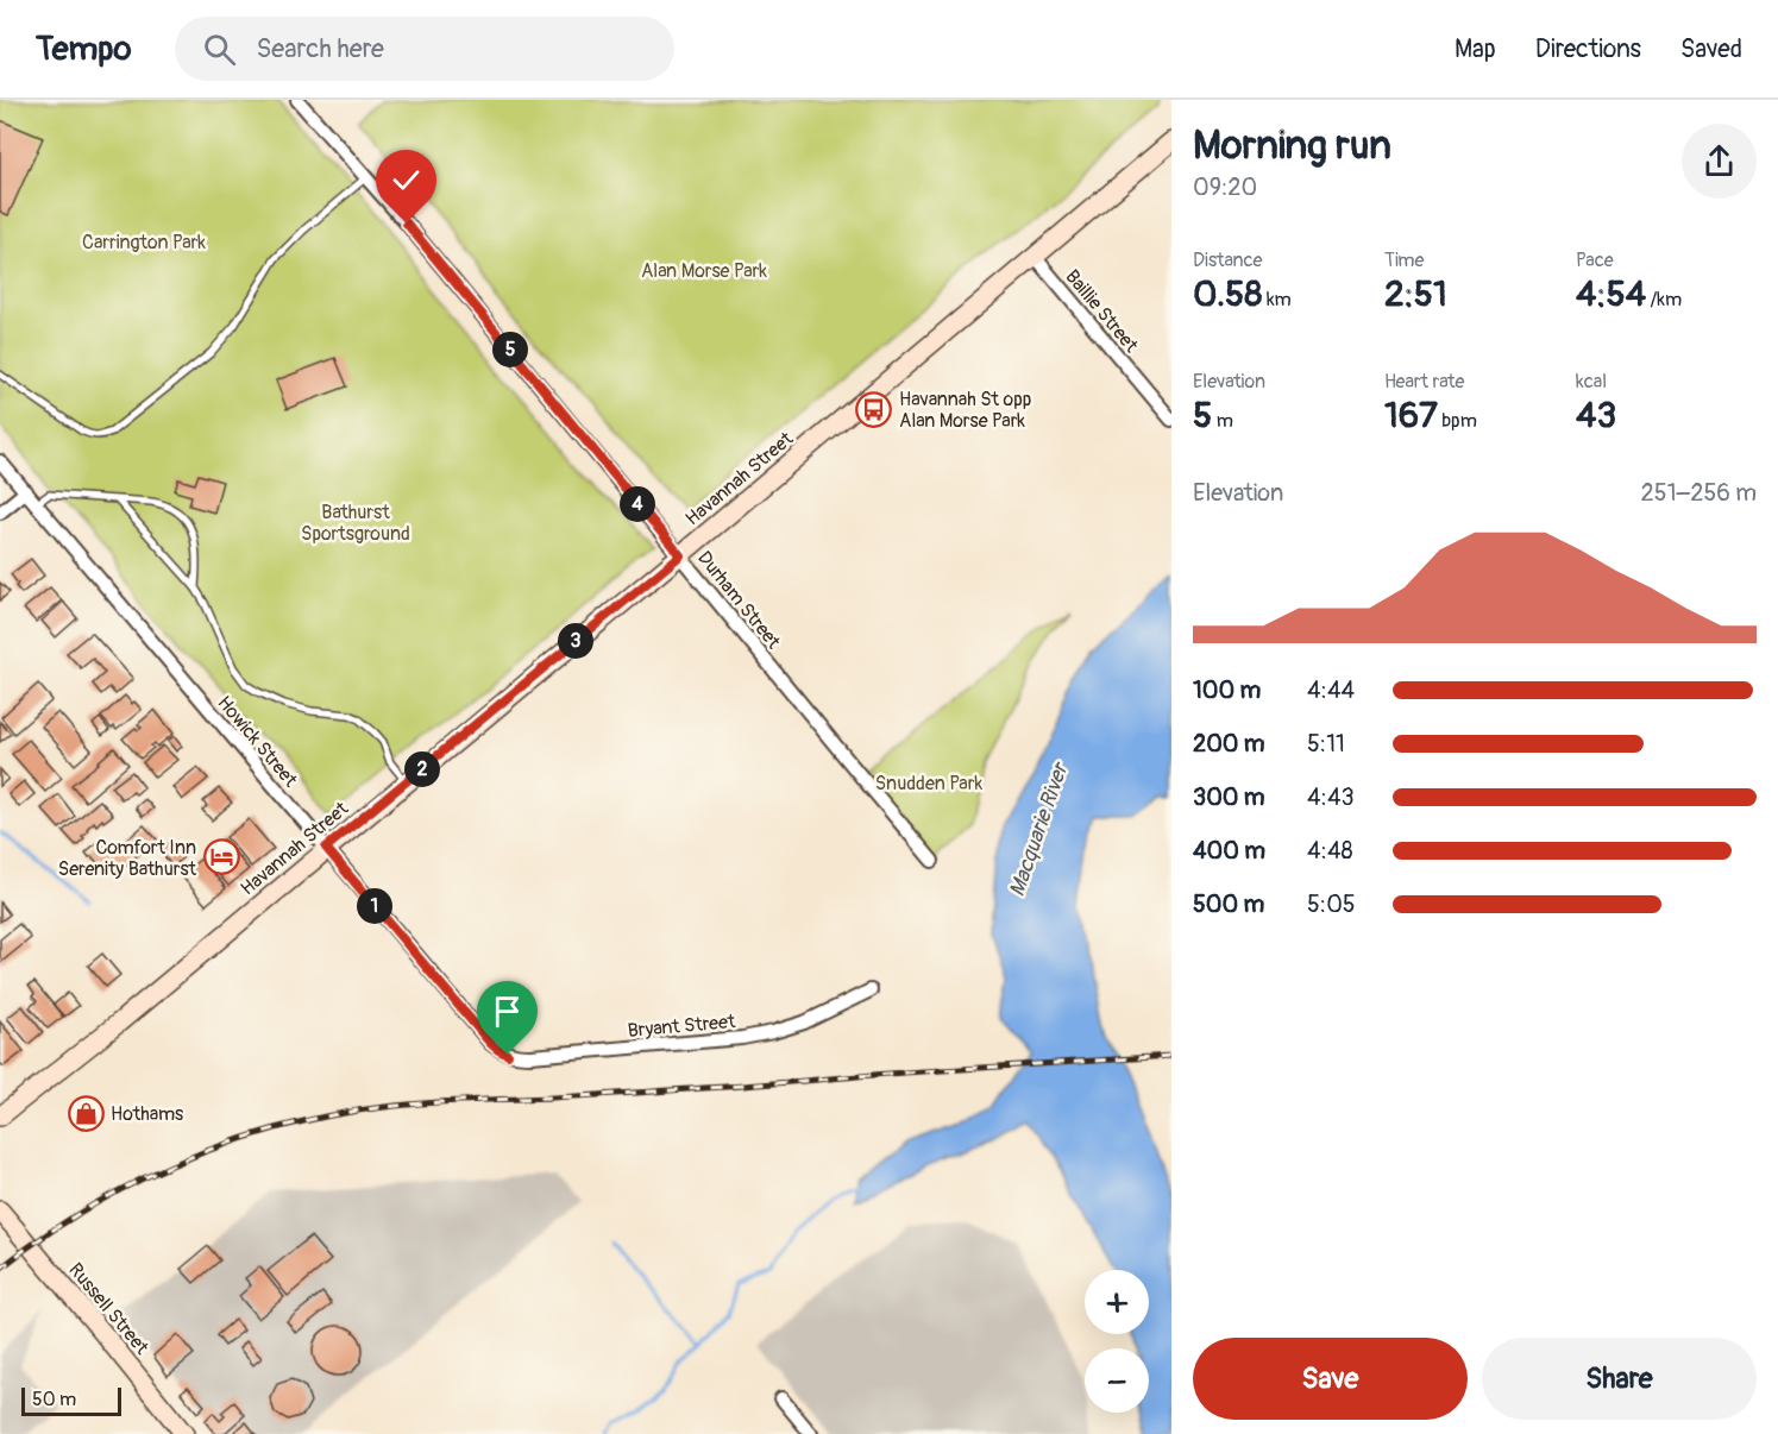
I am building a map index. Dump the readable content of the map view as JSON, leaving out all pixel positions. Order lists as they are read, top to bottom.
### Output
{
  "streets": {
    "street": [
      "Baillie Street",
      "Havannah Street",
      "Durham Street",
      "Howick Street",
      "Bryant Street",
      "Russell Street"
    ]
  },
  "crossings": [
    ["Baillie Street", "Havannah Street"],
    ["Havannah Street", "Durham Street"],
    ["Havannah Street", "Howick Street"],
    ["Howick Street", "Bryant Street"]
  ],
  "water": ["Macquarie River"],
  "parks": [
    "Carrington Park",
    "Alan Morse Park",
    "Bathurst Sportsground",
    "Snudden Park"
  ],
  "places": {
    "bus stop": ["Havannah St opp Alan Morse Park"],
    "hotel": ["Comfort Inn Serenity Bathurst"],
    "shop": ["Hothams"]
  },
  "scale_bar": "50 m",
  "page": {
    "header": "Tempo",
    "search": "Search here",
    "nav": ["Map", "Directions", "Saved"],
    "heading": ["Morning run", "09:20"],
    "stats": [
      ["Distance", "0.58 km"],
      ["Time", "2:51"],
      ["Pace", "4:54 /km"],
      ["Elevation", "5 m"],
      ["Heart rate", "167 bpm"],
      ["kcal", "43"]
    ],
    "pins": [
      "5",
      "4",
      "3",
      "2",
      "1"
    ],
    "chart": ["Elevation", "251–256 m"],
    "list": [
      {
        "name": "100 m",
        "note": "4:44"
      },
      {
        "name": "200 m",
        "note": "5:11"
      },
      {
        "name": "300 m",
        "note": "4:43"
      },
      {
        "name": "400 m",
        "note": "4:48"
      },
      {
        "name": "500 m",
        "note": "5:05"
      }
    ],
    "map_buttons": ["+", "−"],
    "buttons": ["Save", "Share"],
    "scale": "50 m"
  }
}
